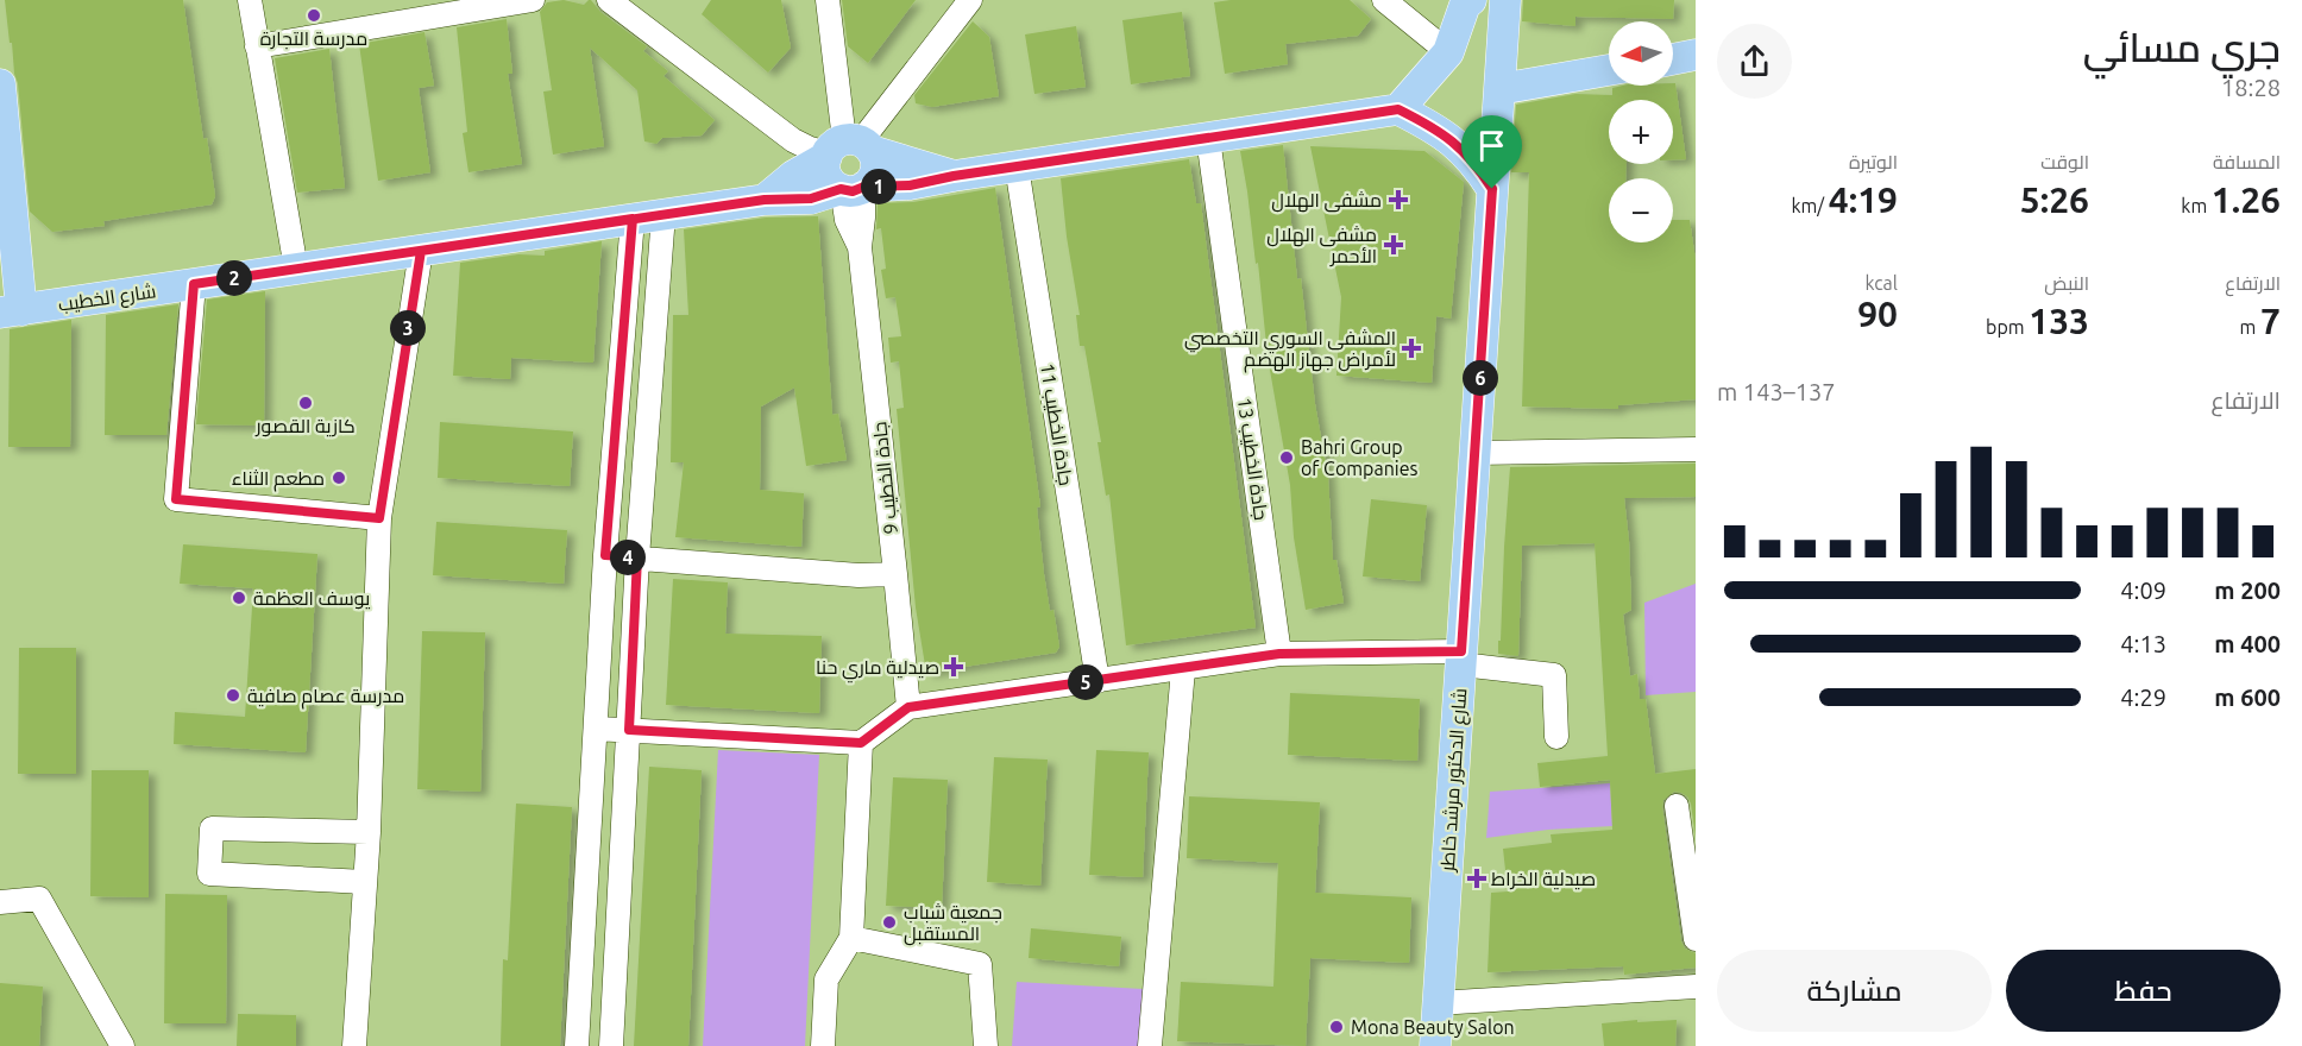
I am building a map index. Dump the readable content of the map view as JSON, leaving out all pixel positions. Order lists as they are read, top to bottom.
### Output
{
  "streets": {
    "main road": ["شارع الخطيب", "شارع الدكتور مرشد خاطر"],
    "street": ["جادة الخطيب 11", "جادة الخطيب 13", "جادة الخطيب 9"]
  },
  "crossings": [
    ["شارع الخطيب", "جادة الخطيب 11"],
    ["شارع الخطيب", "جادة الخطيب 13"],
    ["شارع الخطيب", "جادة الخطيب 9"]
  ],
  "places": {
    "other": [
      "مدرسة التجارة",
      "كازية القصور",
      "Bahri Group of Companies",
      "مطعم الثناء",
      "يوسف العظمة",
      "مدرسة عصام صافية",
      "جمعية شباب المستقبل",
      "Mona Beauty Salon"
    ],
    "health": [
      "مشفى الهلال",
      "مشفى الهلال الأحمر",
      "المشفى السوري التخصصي لأمراض جهاز الهضم",
      "صيدلية ماري حنا",
      "صيدلية الخراط"
    ]
  },
  "north": "left",
  "page": {
    "heading": ["جري مسائي", "18:28"],
    "map_buttons": ["+", "−"],
    "stats": [
      ["المسافة", "1.26 km"],
      ["الوقت", "5:26"],
      ["الوتيرة", "4:19 /km"],
      ["الارتفاع", "7 m"],
      ["النبض", "133 bpm"],
      ["kcal", "90"]
    ],
    "pins": [
      "1",
      "2",
      "3",
      "6",
      "4",
      "5"
    ],
    "chart": ["الارتفاع", "137–143 m"],
    "list": [
      {
        "name": "200 m",
        "note": "4:09"
      },
      {
        "name": "400 m",
        "note": "4:13"
      },
      {
        "name": "600 m",
        "note": "4:29"
      }
    ],
    "buttons": ["حفظ", "مشاركة"]
  }
}
